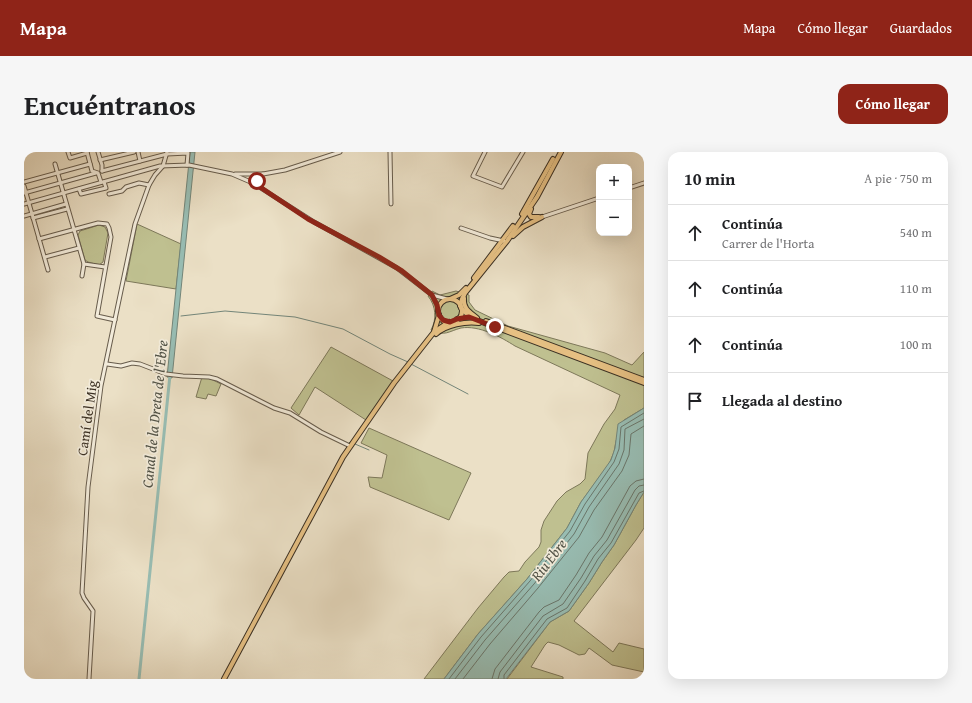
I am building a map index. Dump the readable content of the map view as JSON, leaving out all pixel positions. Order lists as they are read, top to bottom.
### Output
{
  "streets": {
    "street": ["Camí del Mig"]
  },
  "water": ["Canal de la Dreta de l'Ebre", "Riu Ebre"],
  "page": {
    "header": "Mapa",
    "nav": ["Mapa", "Cómo llegar", "Guardados"],
    "title": "Encuéntranos",
    "buttons": "Cómo llegar",
    "heading": ["10 min", "A pie · 750 m"],
    "map_buttons": ["+", "−"],
    "list": [
      ["Continúa", "Carrer de l'Horta", "540 m"],
      ["Continúa", "110 m"],
      ["Continúa", "100 m"],
      "Llegada al destino"
    ]
  }
}
